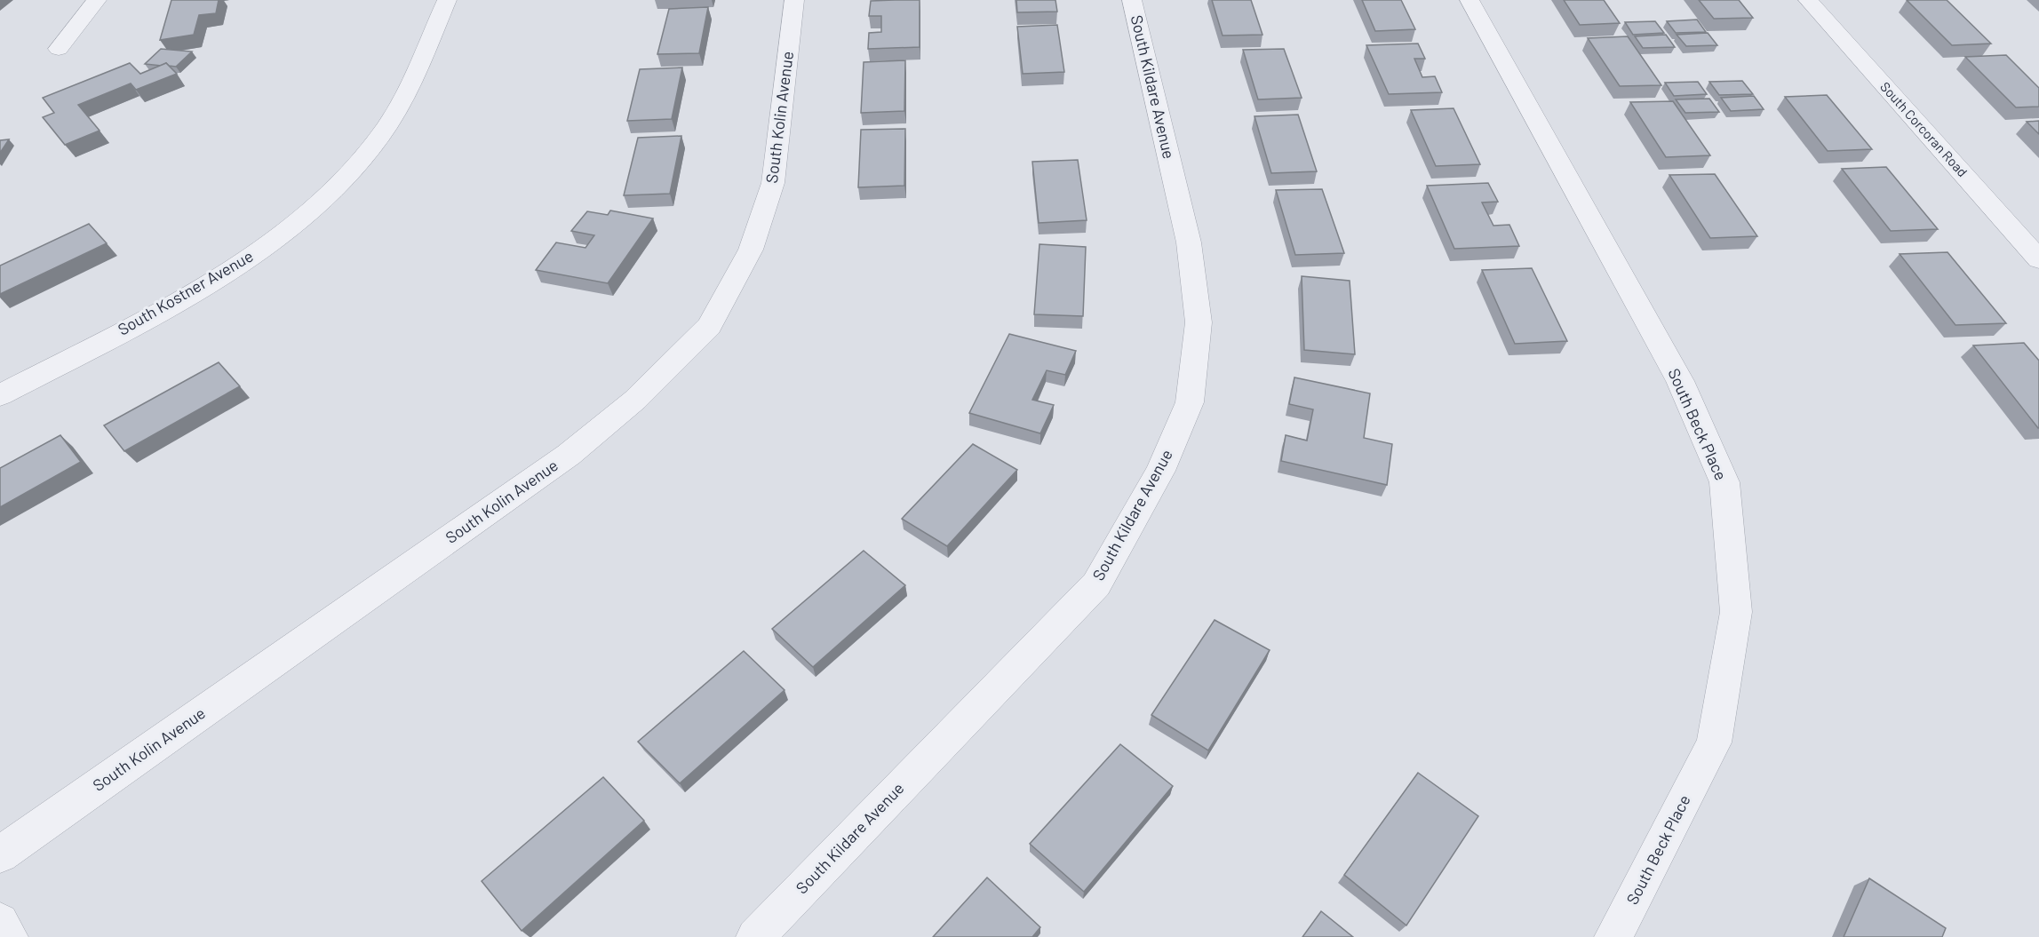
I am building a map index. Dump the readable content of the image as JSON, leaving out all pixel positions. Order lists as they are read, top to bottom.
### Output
{
  "streets": {
    "street": [
      "South Kildare Avenue",
      "South Kolin Avenue",
      "South Corcoran Road",
      "South Kostner Avenue",
      "South Beck Place"
    ]
  }
}
